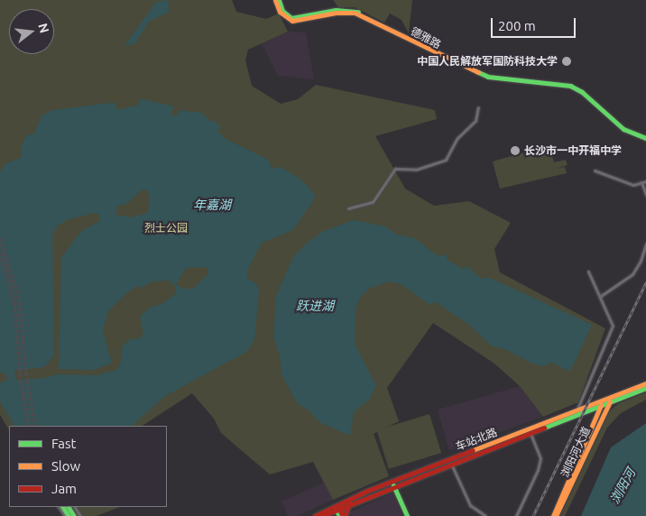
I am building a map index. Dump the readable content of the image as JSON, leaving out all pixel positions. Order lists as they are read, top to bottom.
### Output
{
  "streets": {
    "main road": ["德雅路", "车站北路", "浏阳河大道"]
  },
  "crossings": [
    ["车站北路", "浏阳河大道"]
  ],
  "water": ["年嘉湖", "跃进湖", "浏阳河"],
  "parks": ["烈士公园"],
  "places": ["中国人民解放军国防科技大学", "长沙市一中开福中学"],
  "legend": ["Fast", "Slow", "Jam"],
  "scale_bar": "200 m",
  "north": "right"
}
